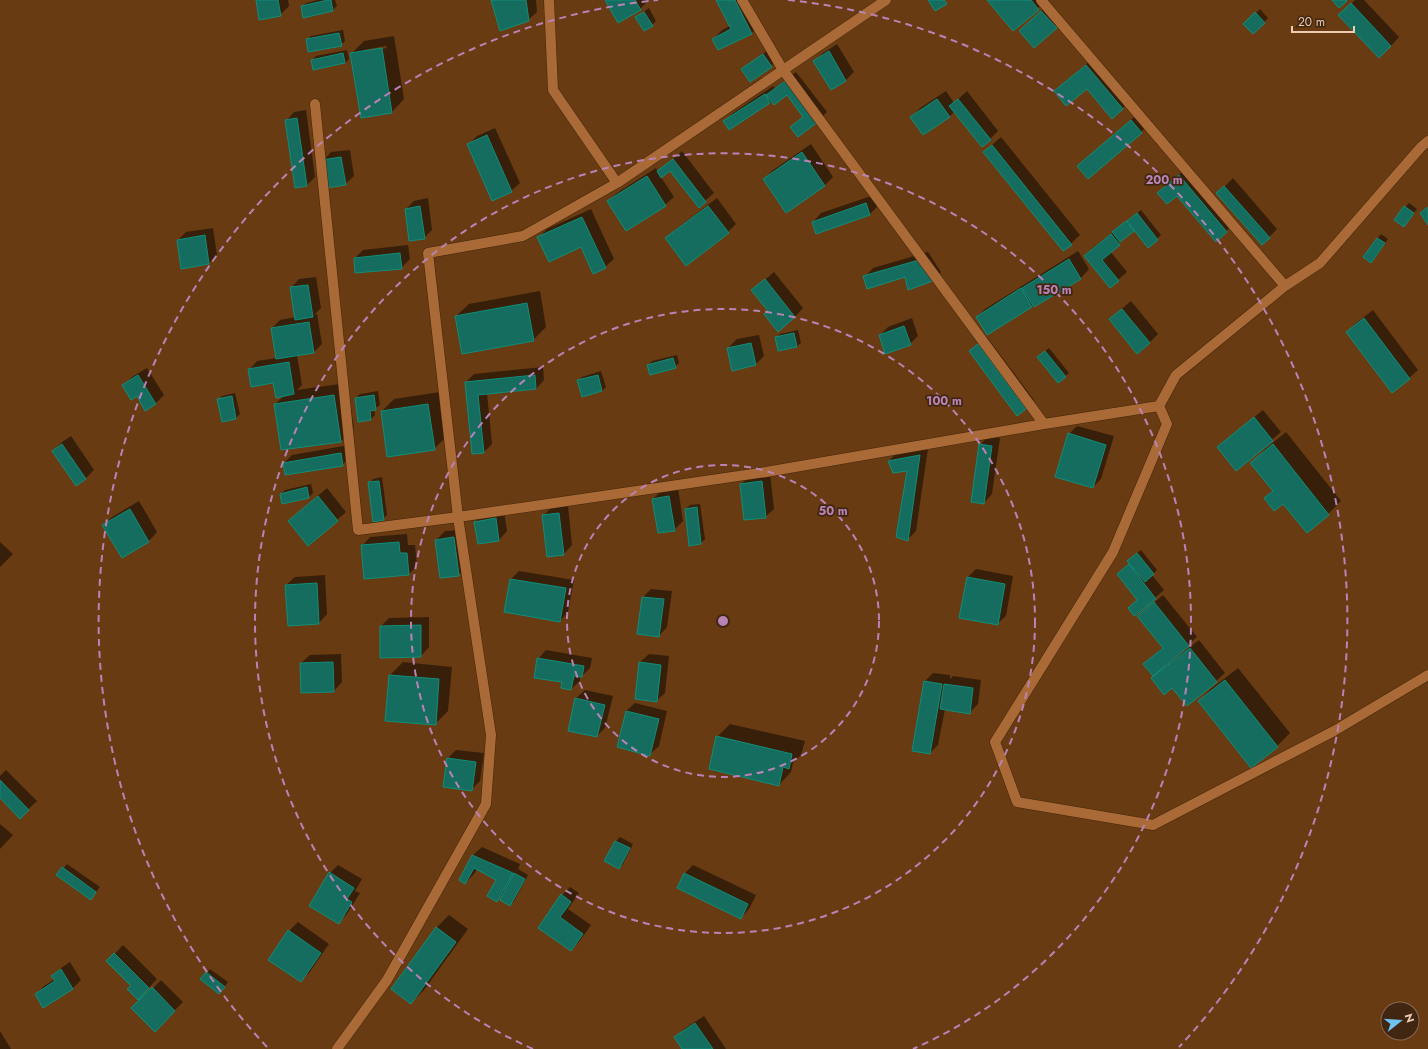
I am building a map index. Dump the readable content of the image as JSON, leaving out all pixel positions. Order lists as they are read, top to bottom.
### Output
{
  "scale_bar": "20 m",
  "north": "right",
  "rings": [
    "200 m",
    "150 m",
    "100 m",
    "50 m"
  ]
}
